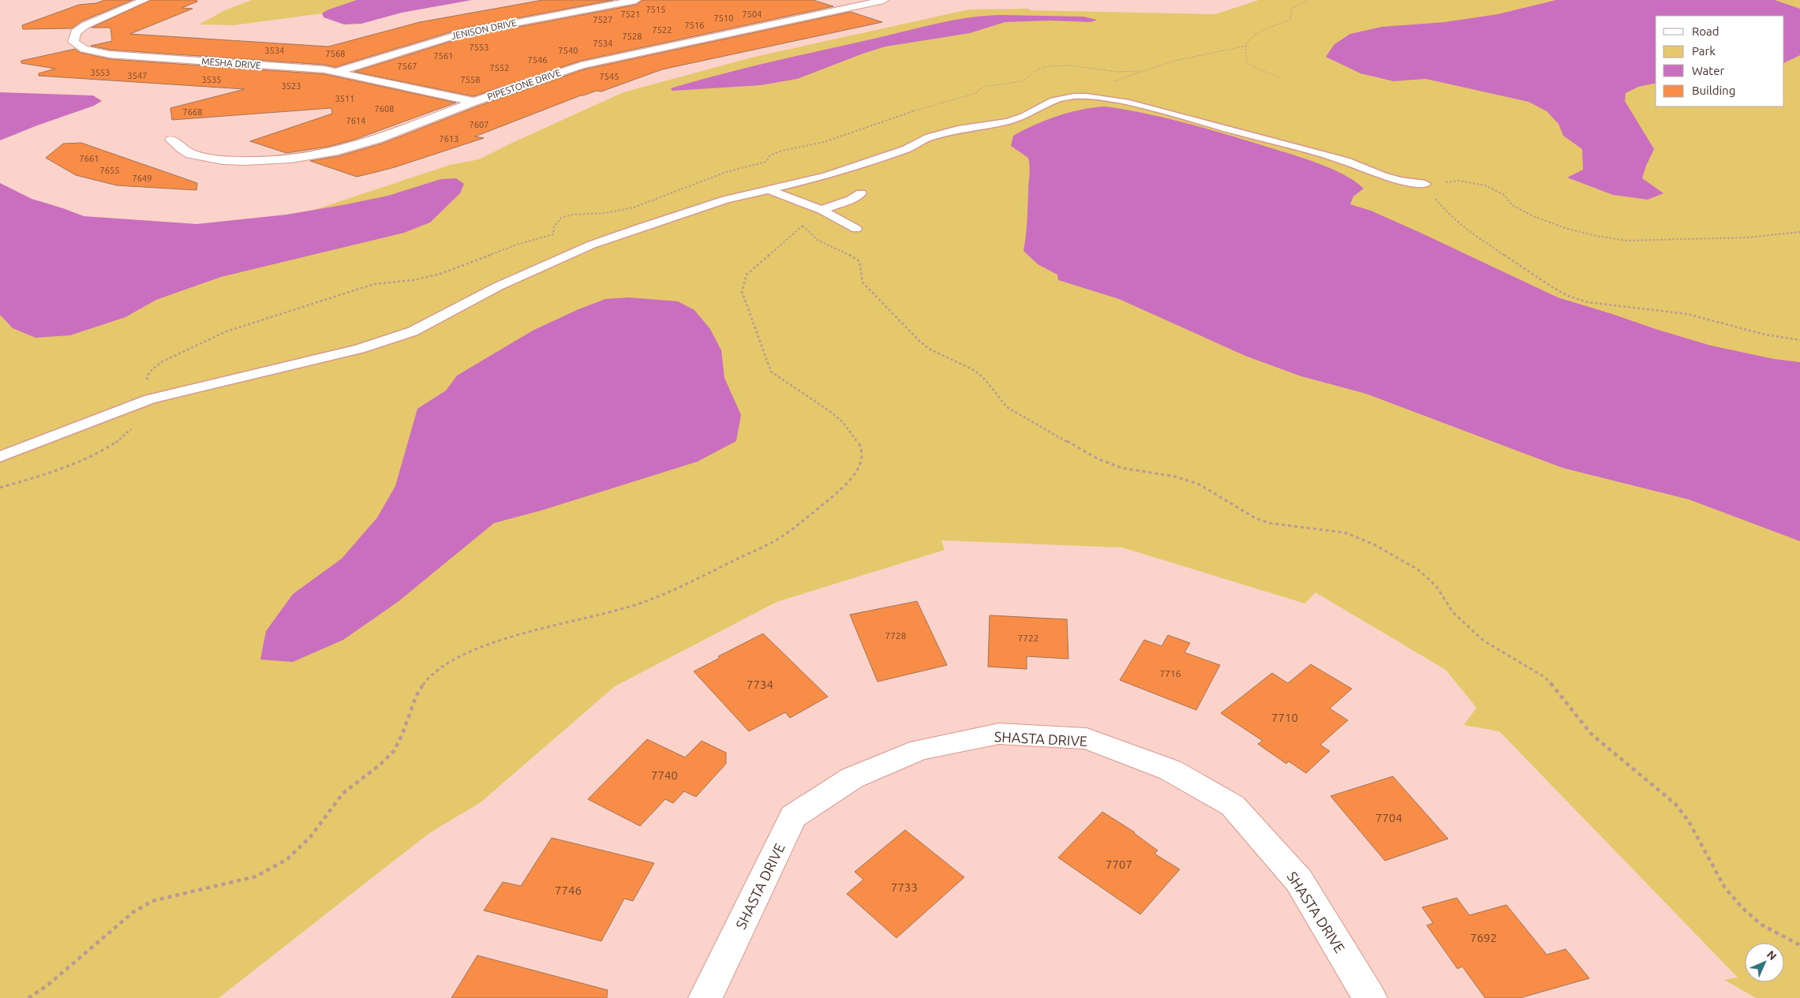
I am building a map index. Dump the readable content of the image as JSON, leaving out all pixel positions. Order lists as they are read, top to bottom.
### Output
{
  "streets": {
    "street": [
      "JENISON DRIVE",
      "MESHA DRIVE",
      "PIPESTONE DRIVE",
      "SHASTA DRIVE"
    ]
  },
  "crossings": [
    ["JENISON DRIVE", "MESHA DRIVE"],
    ["MESHA DRIVE", "PIPESTONE DRIVE"]
  ],
  "house_numbers": [
    "7515",
    "7521",
    "7504",
    "7510",
    "7527",
    "7516",
    "7522",
    "7528",
    "7534",
    "7553",
    "3534",
    "7540",
    "7568",
    "7561",
    "7546",
    "7567",
    "7552",
    "3553",
    "3547",
    "7545",
    "3535",
    "7558",
    "3523",
    "3511",
    "7608",
    "7668",
    "7614",
    "7607",
    "7613",
    "7661",
    "7655",
    "7649",
    "7728",
    "7722",
    "7716",
    "7734",
    "7710",
    "7740",
    "7704",
    "7707",
    "7733",
    "7746",
    "7692"
  ],
  "legend": [
    "Road",
    "Park",
    "Water",
    "Building"
  ],
  "north": "top right"
}
